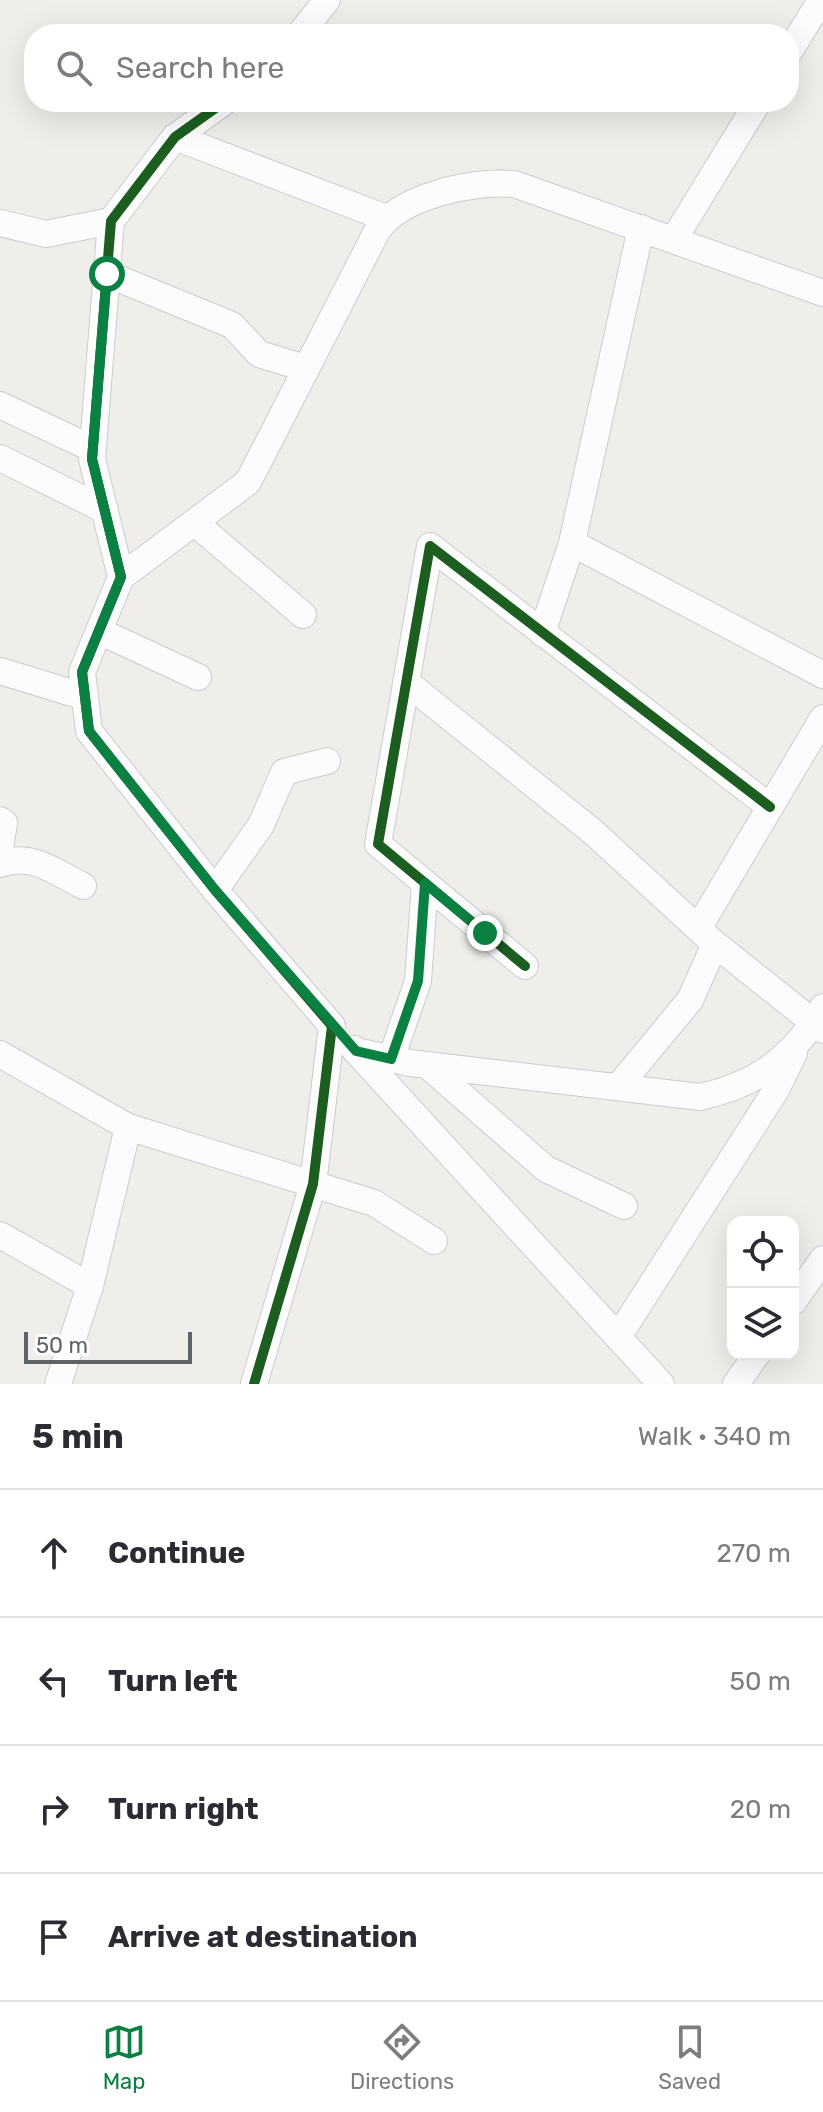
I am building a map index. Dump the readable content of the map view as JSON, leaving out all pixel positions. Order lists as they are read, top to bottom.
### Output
{
  "scale_bar": "50 m",
  "page": {
    "search": "Search here",
    "scale": "50 m",
    "heading": ["5 min", "Walk · 340 m"],
    "list": [
      ["Continue", "270 m"],
      ["Turn left", "50 m"],
      ["Turn right", "20 m"],
      "Arrive at destination"
    ],
    "nav": ["Map", "Directions", "Saved"]
  }
}
